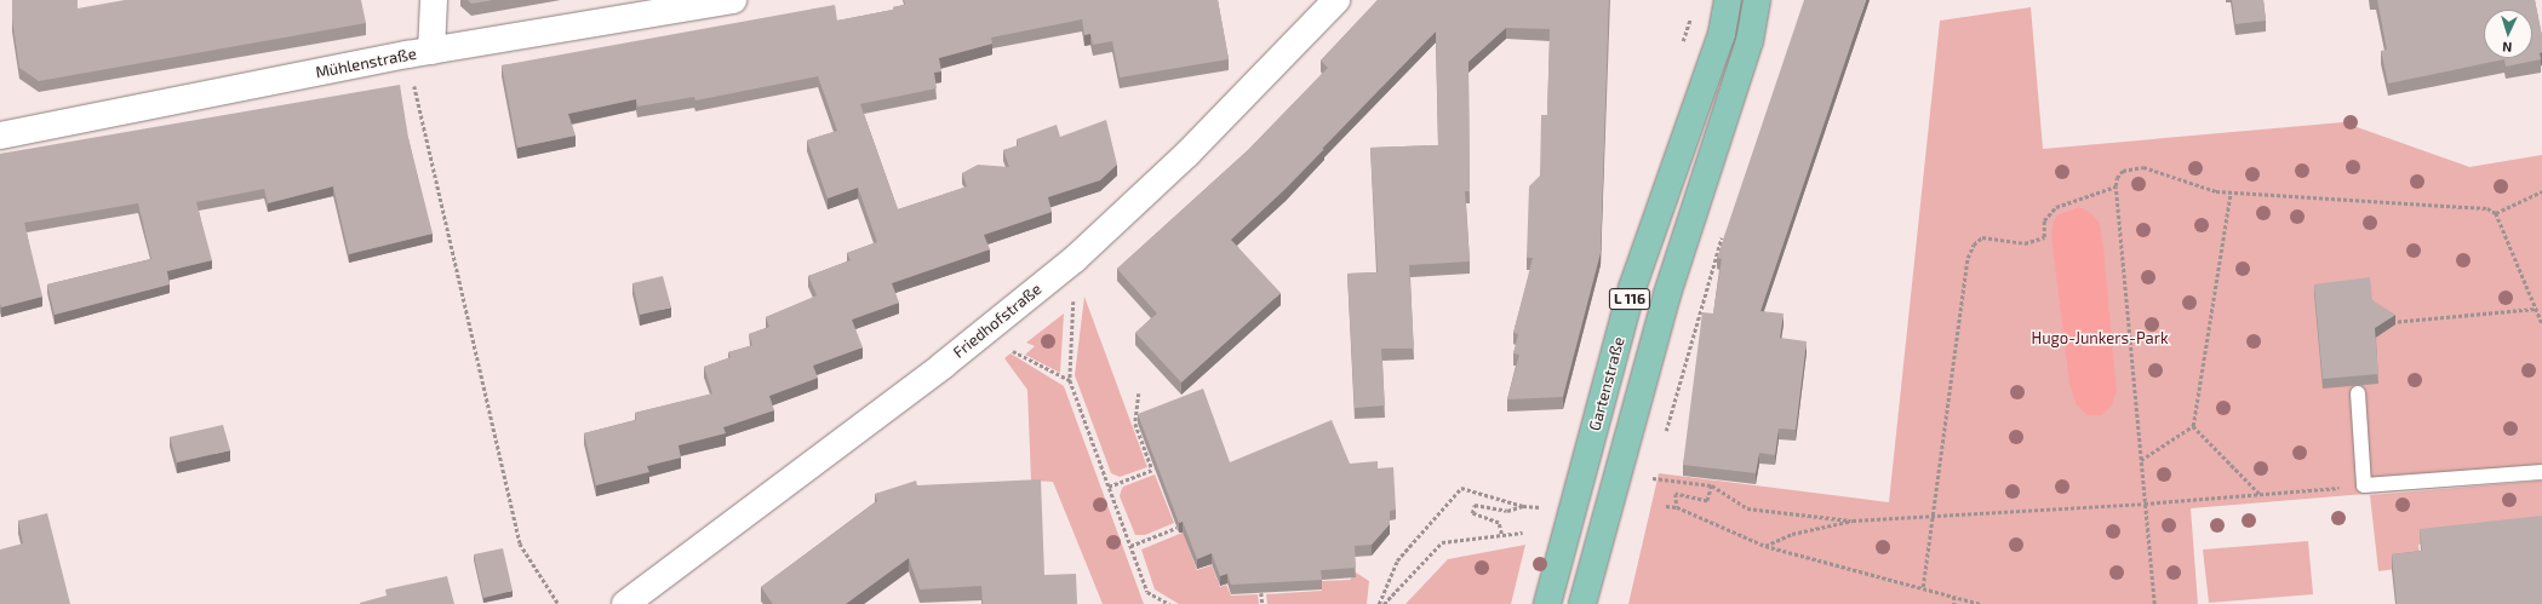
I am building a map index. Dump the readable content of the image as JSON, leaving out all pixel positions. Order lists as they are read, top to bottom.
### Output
{
  "streets": {
    "main road": ["L 116", "Gartenstraße"],
    "street": ["Mühlenstraße", "Friedhofstraße"]
  },
  "parks": ["Hugo-Junkers-Park"],
  "north": "bottom"
}
